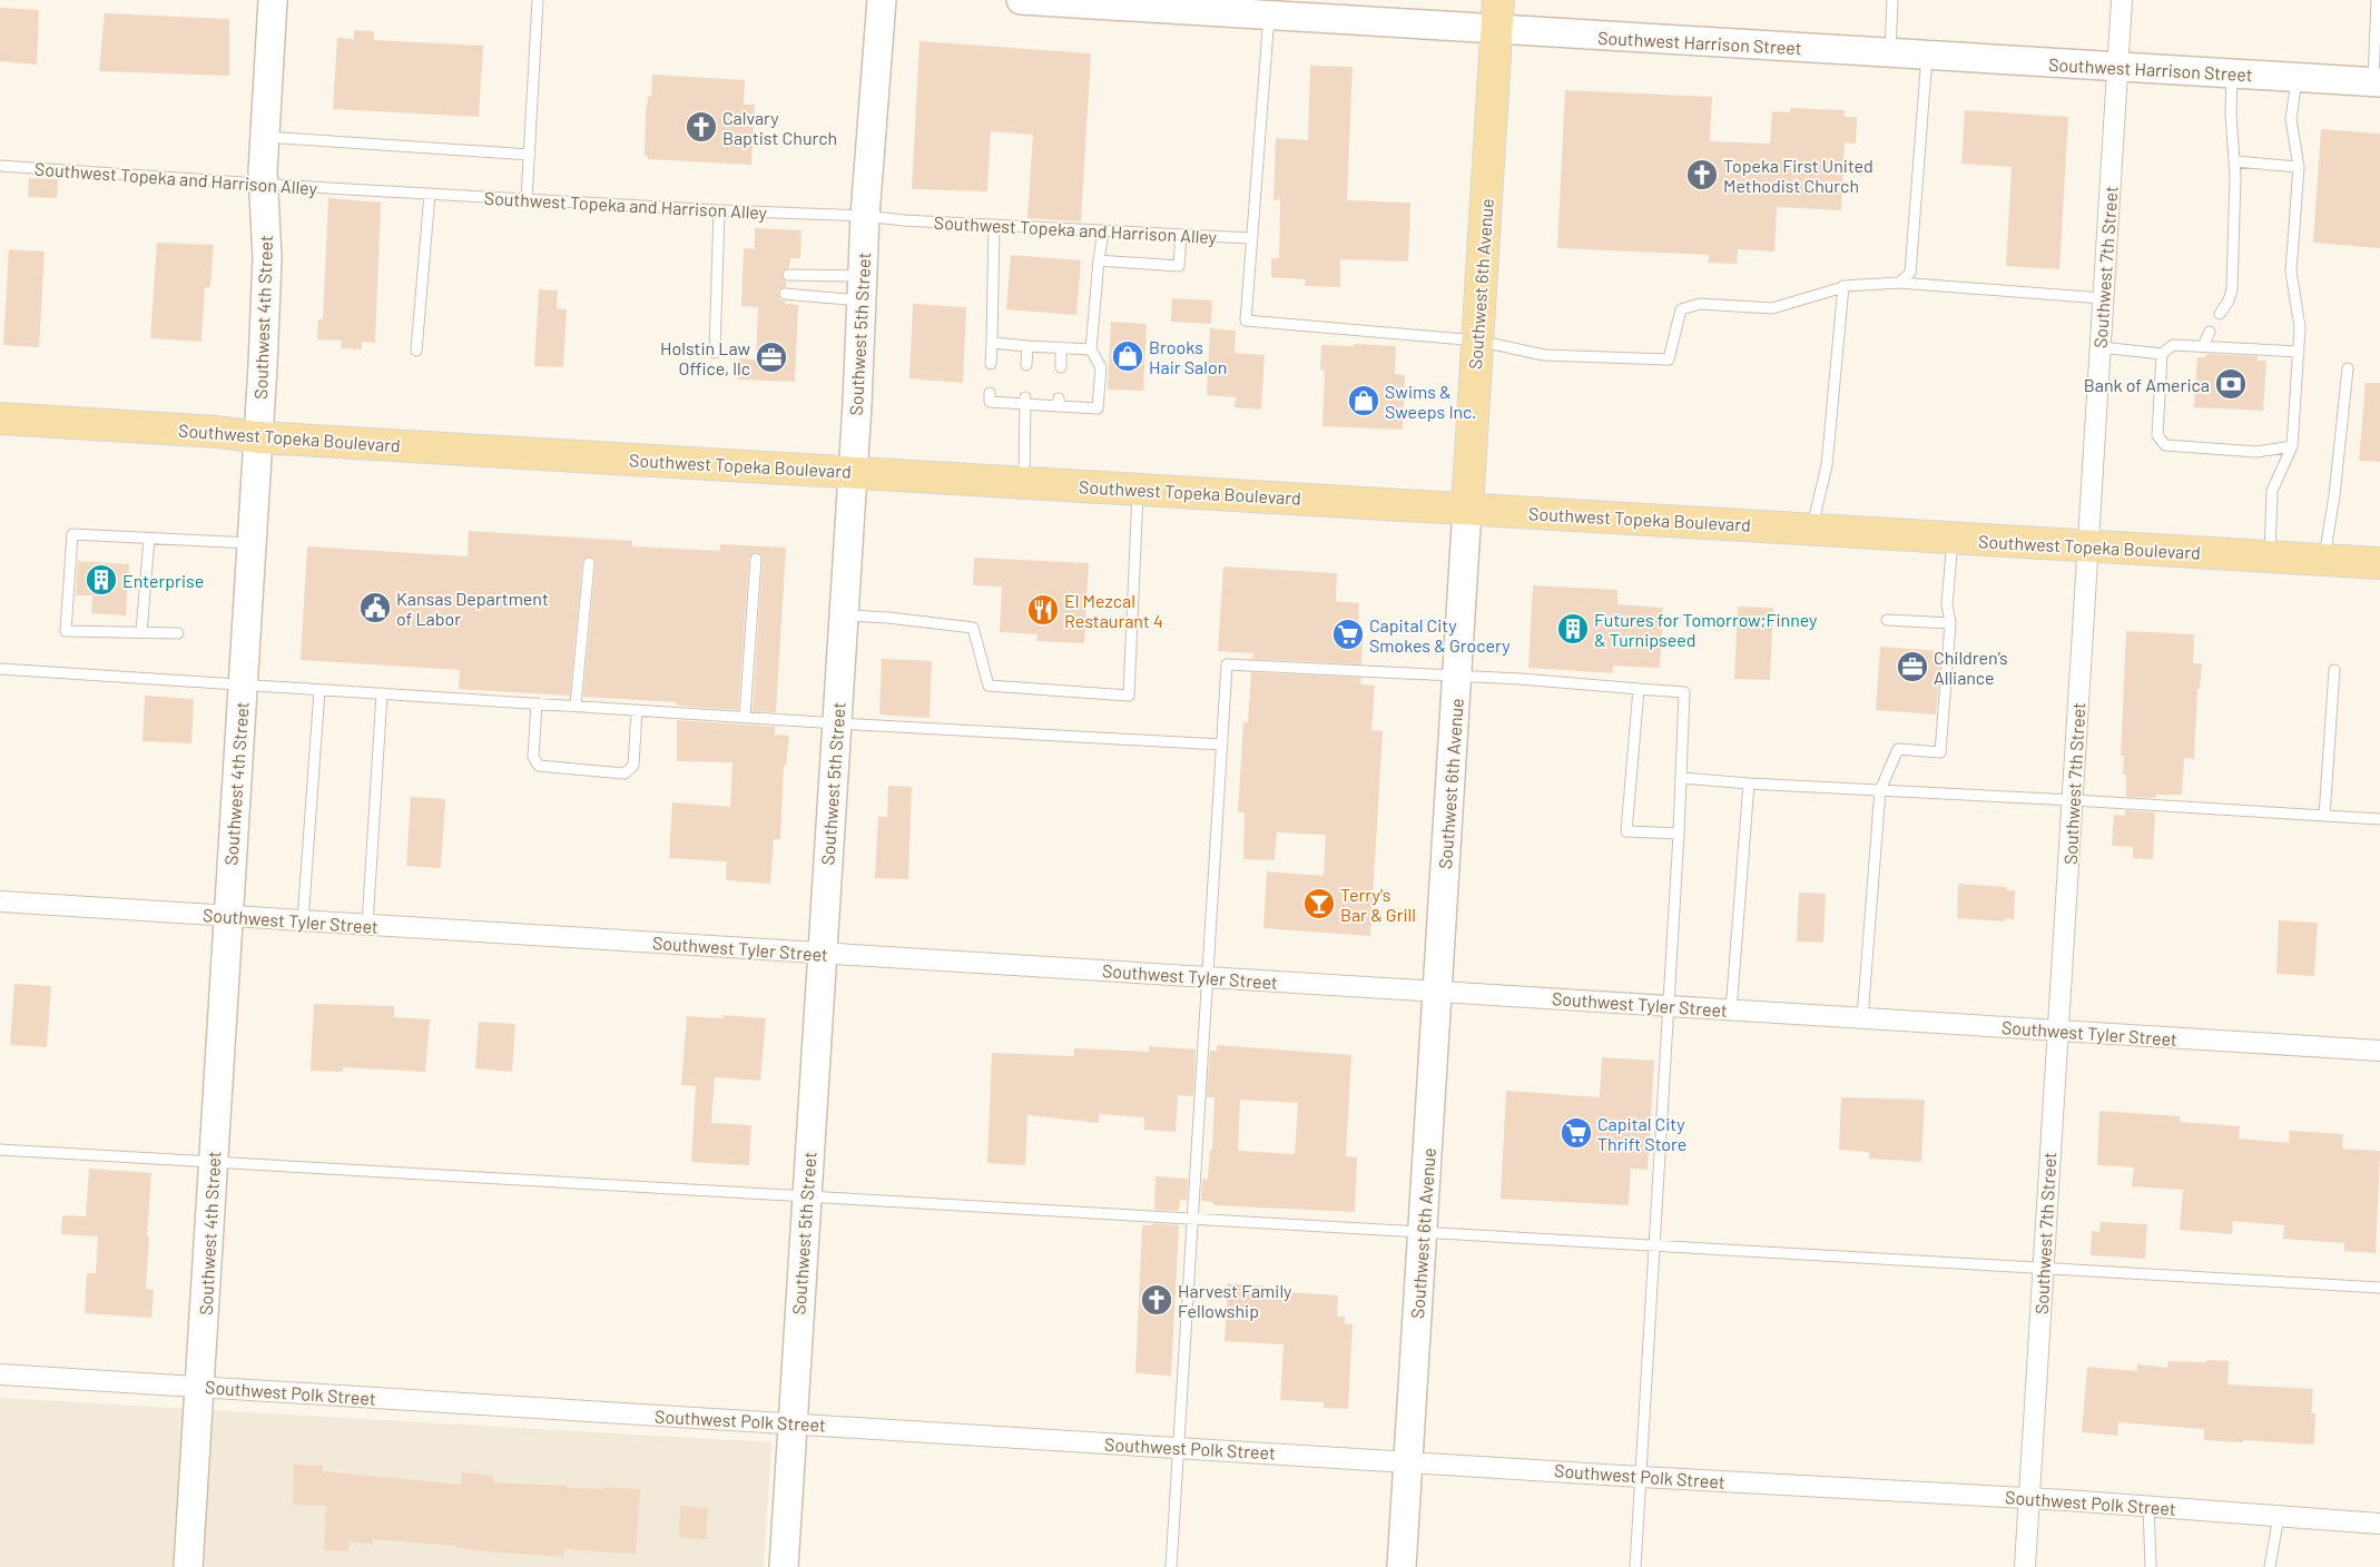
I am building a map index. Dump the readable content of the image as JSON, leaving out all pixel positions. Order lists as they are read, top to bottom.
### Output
{
  "streets": {
    "main road": ["Southwest 6th Avenue", "Southwest Topeka Boulevard"],
    "street": [
      "Southwest Harrison Street",
      "Southwest 7th Street",
      "Southwest 4th Street",
      "Southwest 5th Street",
      "Southwest Tyler Street",
      "Southwest Polk Street"
    ],
    "lane": ["Southwest Topeka and Harrison Alley"]
  },
  "crossings": [
    ["Southwest Harrison Street", "Southwest 7th Street"],
    ["Southwest Harrison Street", "Southwest 6th Avenue"],
    ["Southwest Topeka and Harrison Alley", "Southwest 4th Street"],
    ["Southwest Topeka and Harrison Alley", "Southwest 5th Street"],
    ["Southwest 7th Street", "Southwest Topeka Boulevard"],
    ["Southwest 7th Street", "Southwest Tyler Street"],
    ["Southwest 7th Street", "Southwest Polk Street"],
    ["Southwest 6th Avenue", "Southwest Topeka Boulevard"],
    ["Southwest 6th Avenue", "Southwest Tyler Street"],
    ["Southwest 6th Avenue", "Southwest Polk Street"],
    ["Southwest 4th Street", "Southwest Topeka Boulevard"],
    ["Southwest 4th Street", "Southwest Tyler Street"],
    ["Southwest 4th Street", "Southwest Polk Street"],
    ["Southwest 5th Street", "Southwest Topeka Boulevard"],
    ["Southwest 5th Street", "Southwest Tyler Street"],
    ["Southwest 5th Street", "Southwest Polk Street"]
  ],
  "places": {
    "church": ["Calvary Baptist Church", "Topeka First United Methodist Church", "Harvest Family Fellowship"],
    "shop": ["Brooks Hair Salon", "Swims & Sweeps Inc."],
    "office": ["Holstin Law Office, llc", "Children’s Alliance"],
    "bank": ["Bank of America"],
    "building": ["Enterprise", "Futures for Tomorrow;Finney & Turnipseed"],
    "public building": ["Kansas Department of Labor"],
    "restaurant": ["El Mezcal Restaurant 4"],
    "supermarket": ["Capital City Smokes & Grocery", "Capital City Thrift Store"],
    "bar": ["Terry's Bar & Grill"]
  }
}
